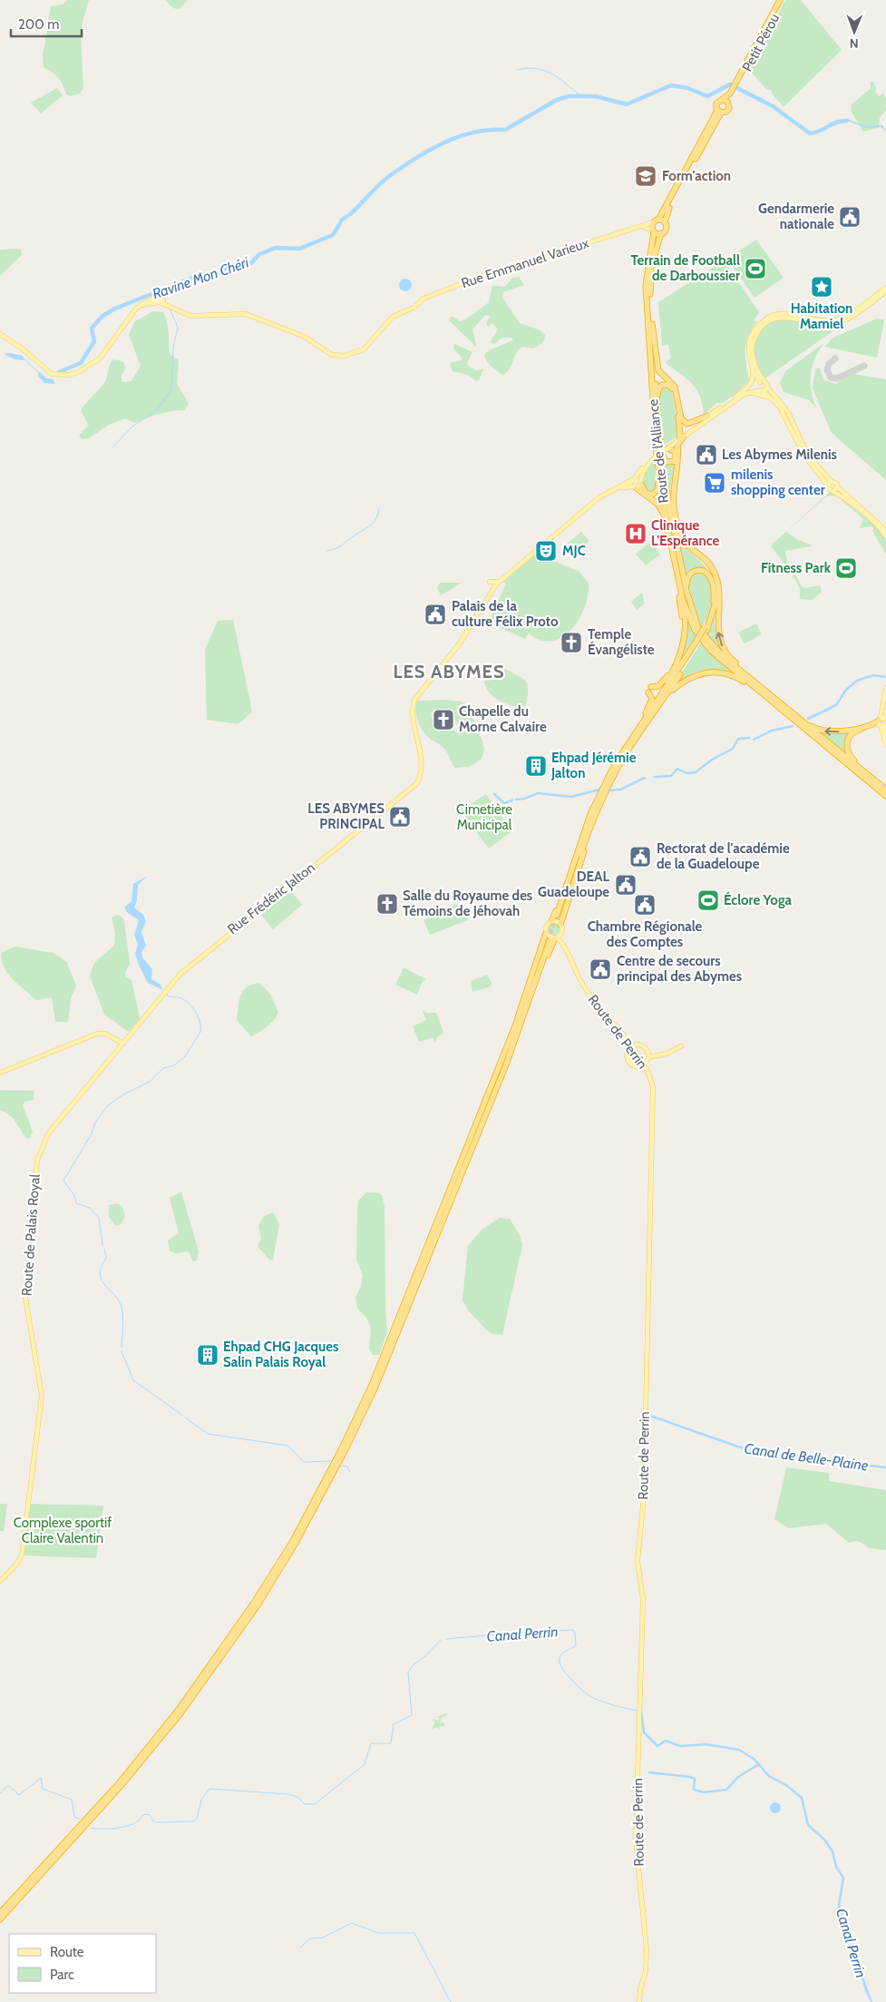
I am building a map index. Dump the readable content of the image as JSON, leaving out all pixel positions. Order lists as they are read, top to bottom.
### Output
{
  "streets": {
    "highway": ["Petit Pérou", "Route de l'Alliance"],
    "main road": [
      "Rue Emmanuel Varieux",
      "Rue Frédéric Jalton",
      "Route de Perrin",
      "Route de Palais Royal"
    ]
  },
  "crossings": [
    ["Rue Emmanuel Varieux", "Route de l'Alliance"],
    ["Rue Frédéric Jalton", "Route de Palais Royal"]
  ],
  "districts": ["LES ABYMES"],
  "water": ["Ravine Mon Chéri", "Canal de Belle-Plaine", "Canal Perrin"],
  "parks": ["Cimetière Municipal", "Complexe sportif Claire Valentin"],
  "places": {
    "school or university": ["Form'action"],
    "public building": [
      "Gendarmerie nationale",
      "Les Abymes Milenis",
      "Palais de la culture Félix Proto",
      "LES ABYMES PRINCIPAL",
      "Rectorat de l'académie de la Guadeloupe",
      "DEAL Guadeloupe",
      "Chambre Régionale des Comptes",
      "Centre de secours principal des Abymes"
    ],
    "sports": ["Terrain de Football de Darboussier", "Fitness Park", "Éclore Yoga"],
    "place": ["Habitation Mamiel"],
    "supermarket": ["milenis shopping center"],
    "hospital": ["Clinique L'Espérance"],
    "theatre": ["MJC"],
    "church": ["Temple Évangéliste", "Chapelle du Morne Calvaire", "Salle du Royaume des Témoins de Jéhovah"],
    "building": ["Ehpad Jérémie Jalton", "Ehpad CHG Jacques Salin Palais Royal"]
  },
  "legend": ["Route", "Parc"],
  "scale_bar": "200 m",
  "north": "bottom"
}
